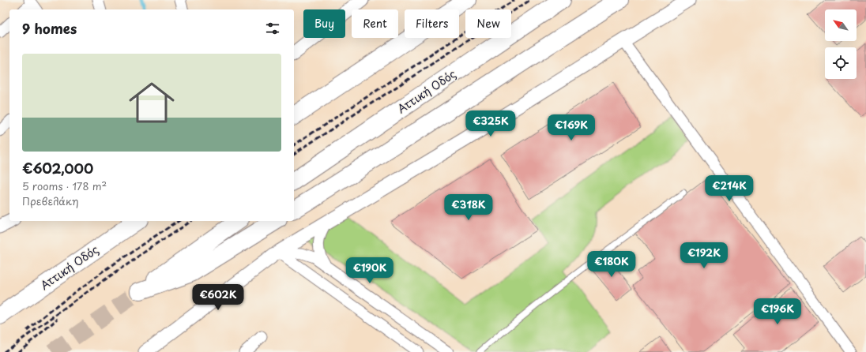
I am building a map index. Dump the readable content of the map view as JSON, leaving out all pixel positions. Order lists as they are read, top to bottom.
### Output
{
  "streets": {
    "highway": ["Αττική Οδός"]
  },
  "north": "top left",
  "page": {
    "chip": [
      "Buy",
      "Rent",
      "Filters",
      "New"
    ],
    "heading": "9 homes",
    "list": [
      {
        "name": "€602,000",
        "note": "5 rooms · 178 m² · Πρεβελάκη"
      }
    ],
    "price": [
      "€325K",
      "€169K",
      "€214K",
      "€318K",
      "€192K",
      "€180K",
      "€190K",
      "€602K",
      "€196K"
    ]
  }
}
